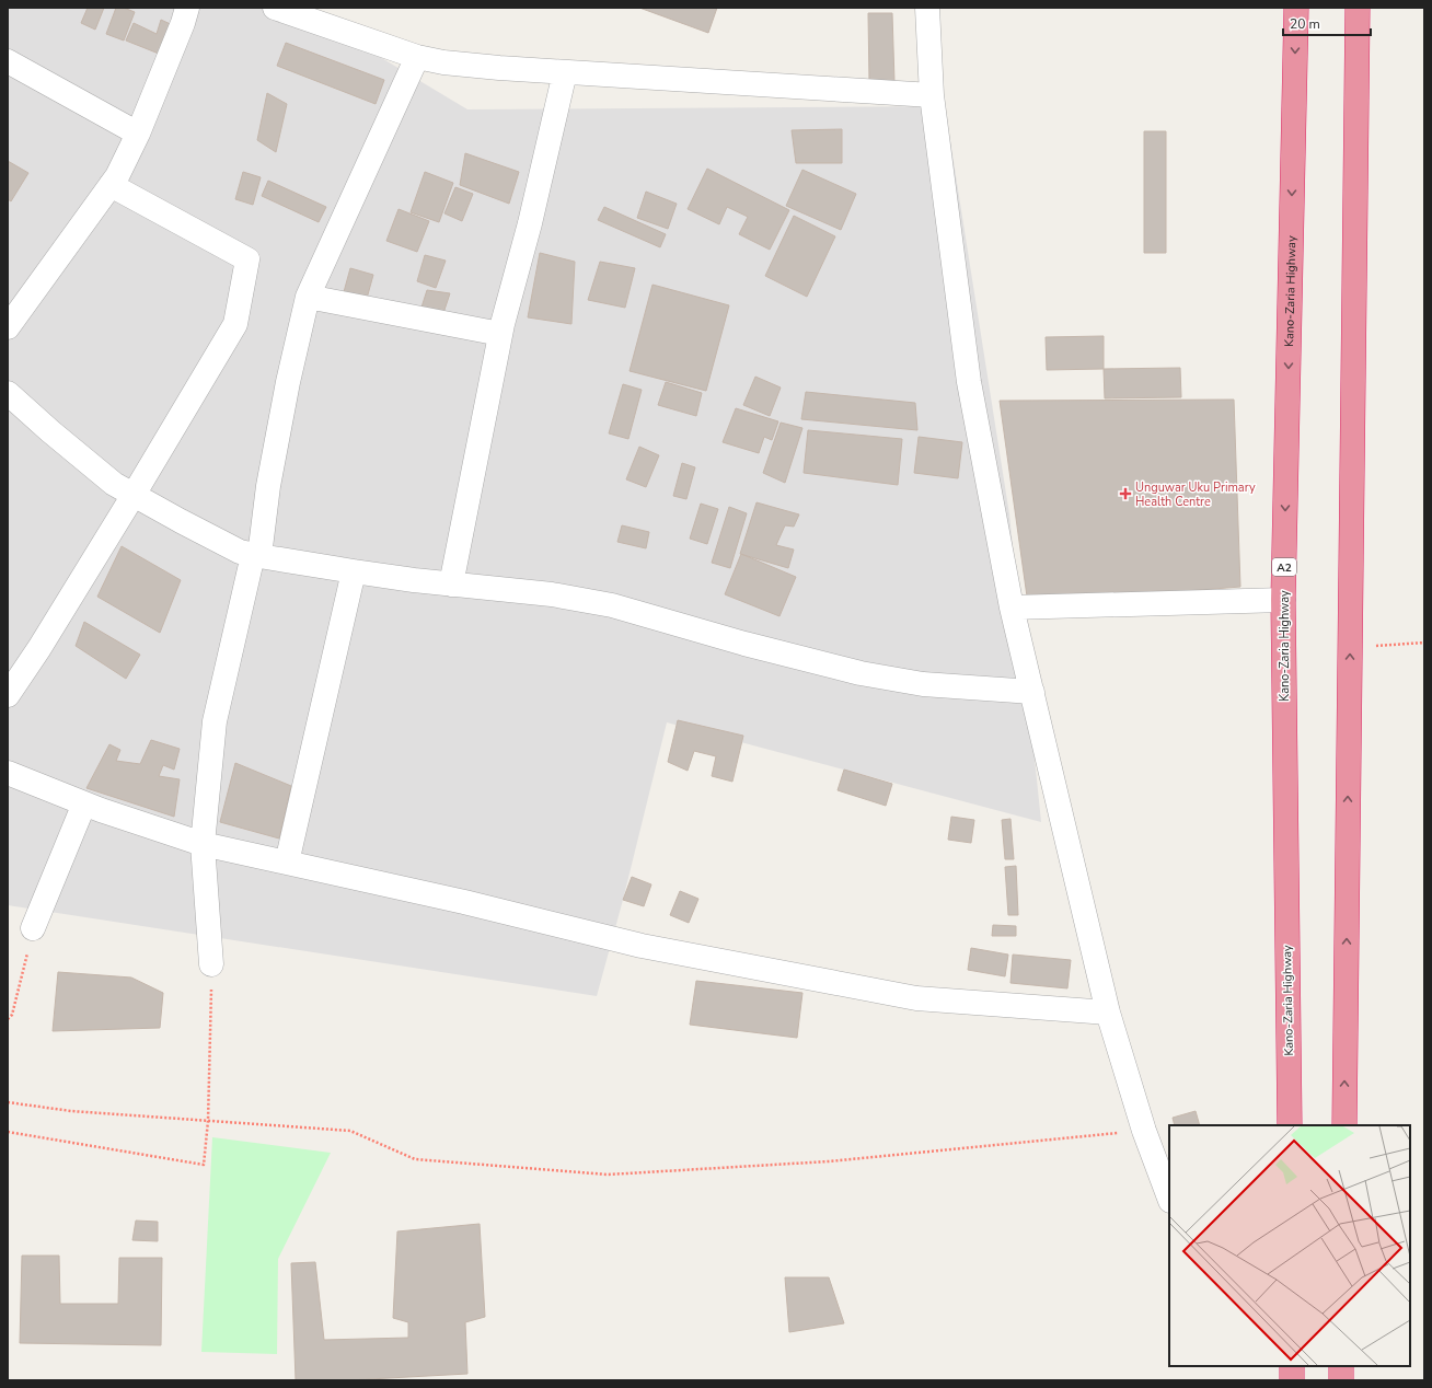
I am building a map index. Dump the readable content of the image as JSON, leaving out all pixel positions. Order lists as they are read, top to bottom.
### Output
{
  "streets": {
    "highway": ["Kano-Zaria Highway", "A2"]
  },
  "places": {
    "health": ["Unguwar Uku Primary Health Centre"]
  },
  "scale_bar": "20 m"
}
